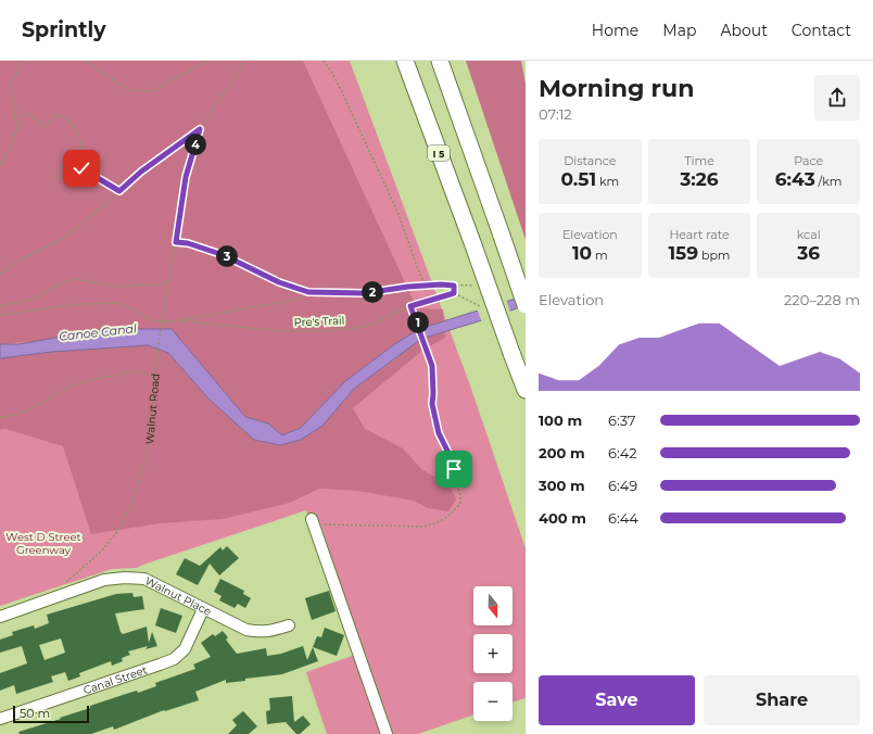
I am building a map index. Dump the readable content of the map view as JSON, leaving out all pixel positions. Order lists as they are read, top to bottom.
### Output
{
  "streets": {
    "highway": ["I 5"],
    "street": ["Walnut Place", "Canal Street"],
    "path": ["Pre's Trail", "Walnut Road"]
  },
  "crossings": [
    ["Walnut Road", "Walnut Place"],
    ["Walnut Place", "Canal Street"]
  ],
  "water": ["Canoe Canal"],
  "parks": ["West D Street Greenway"],
  "scale_bar": "50 m",
  "north": "bottom",
  "page": {
    "header": "Sprintly",
    "nav": [
      "Home",
      "Map",
      "About",
      "Contact"
    ],
    "heading": ["Morning run", "07:12"],
    "pins": [
      "4",
      "3",
      "2",
      "1"
    ],
    "stats": [
      ["Distance", "0.51 km"],
      ["Time", "3:26"],
      ["Pace", "6:43 /km"],
      ["Elevation", "10 m"],
      ["Heart rate", "159 bpm"],
      ["kcal", "36"]
    ],
    "chart": ["Elevation", "220–228 m"],
    "list": [
      {
        "name": "100 m",
        "note": "6:37"
      },
      {
        "name": "200 m",
        "note": "6:42"
      },
      {
        "name": "300 m",
        "note": "6:49"
      },
      {
        "name": "400 m",
        "note": "6:44"
      }
    ],
    "map_buttons": ["+", "−"],
    "buttons": ["Save", "Share"],
    "scale": "50 m"
  }
}
